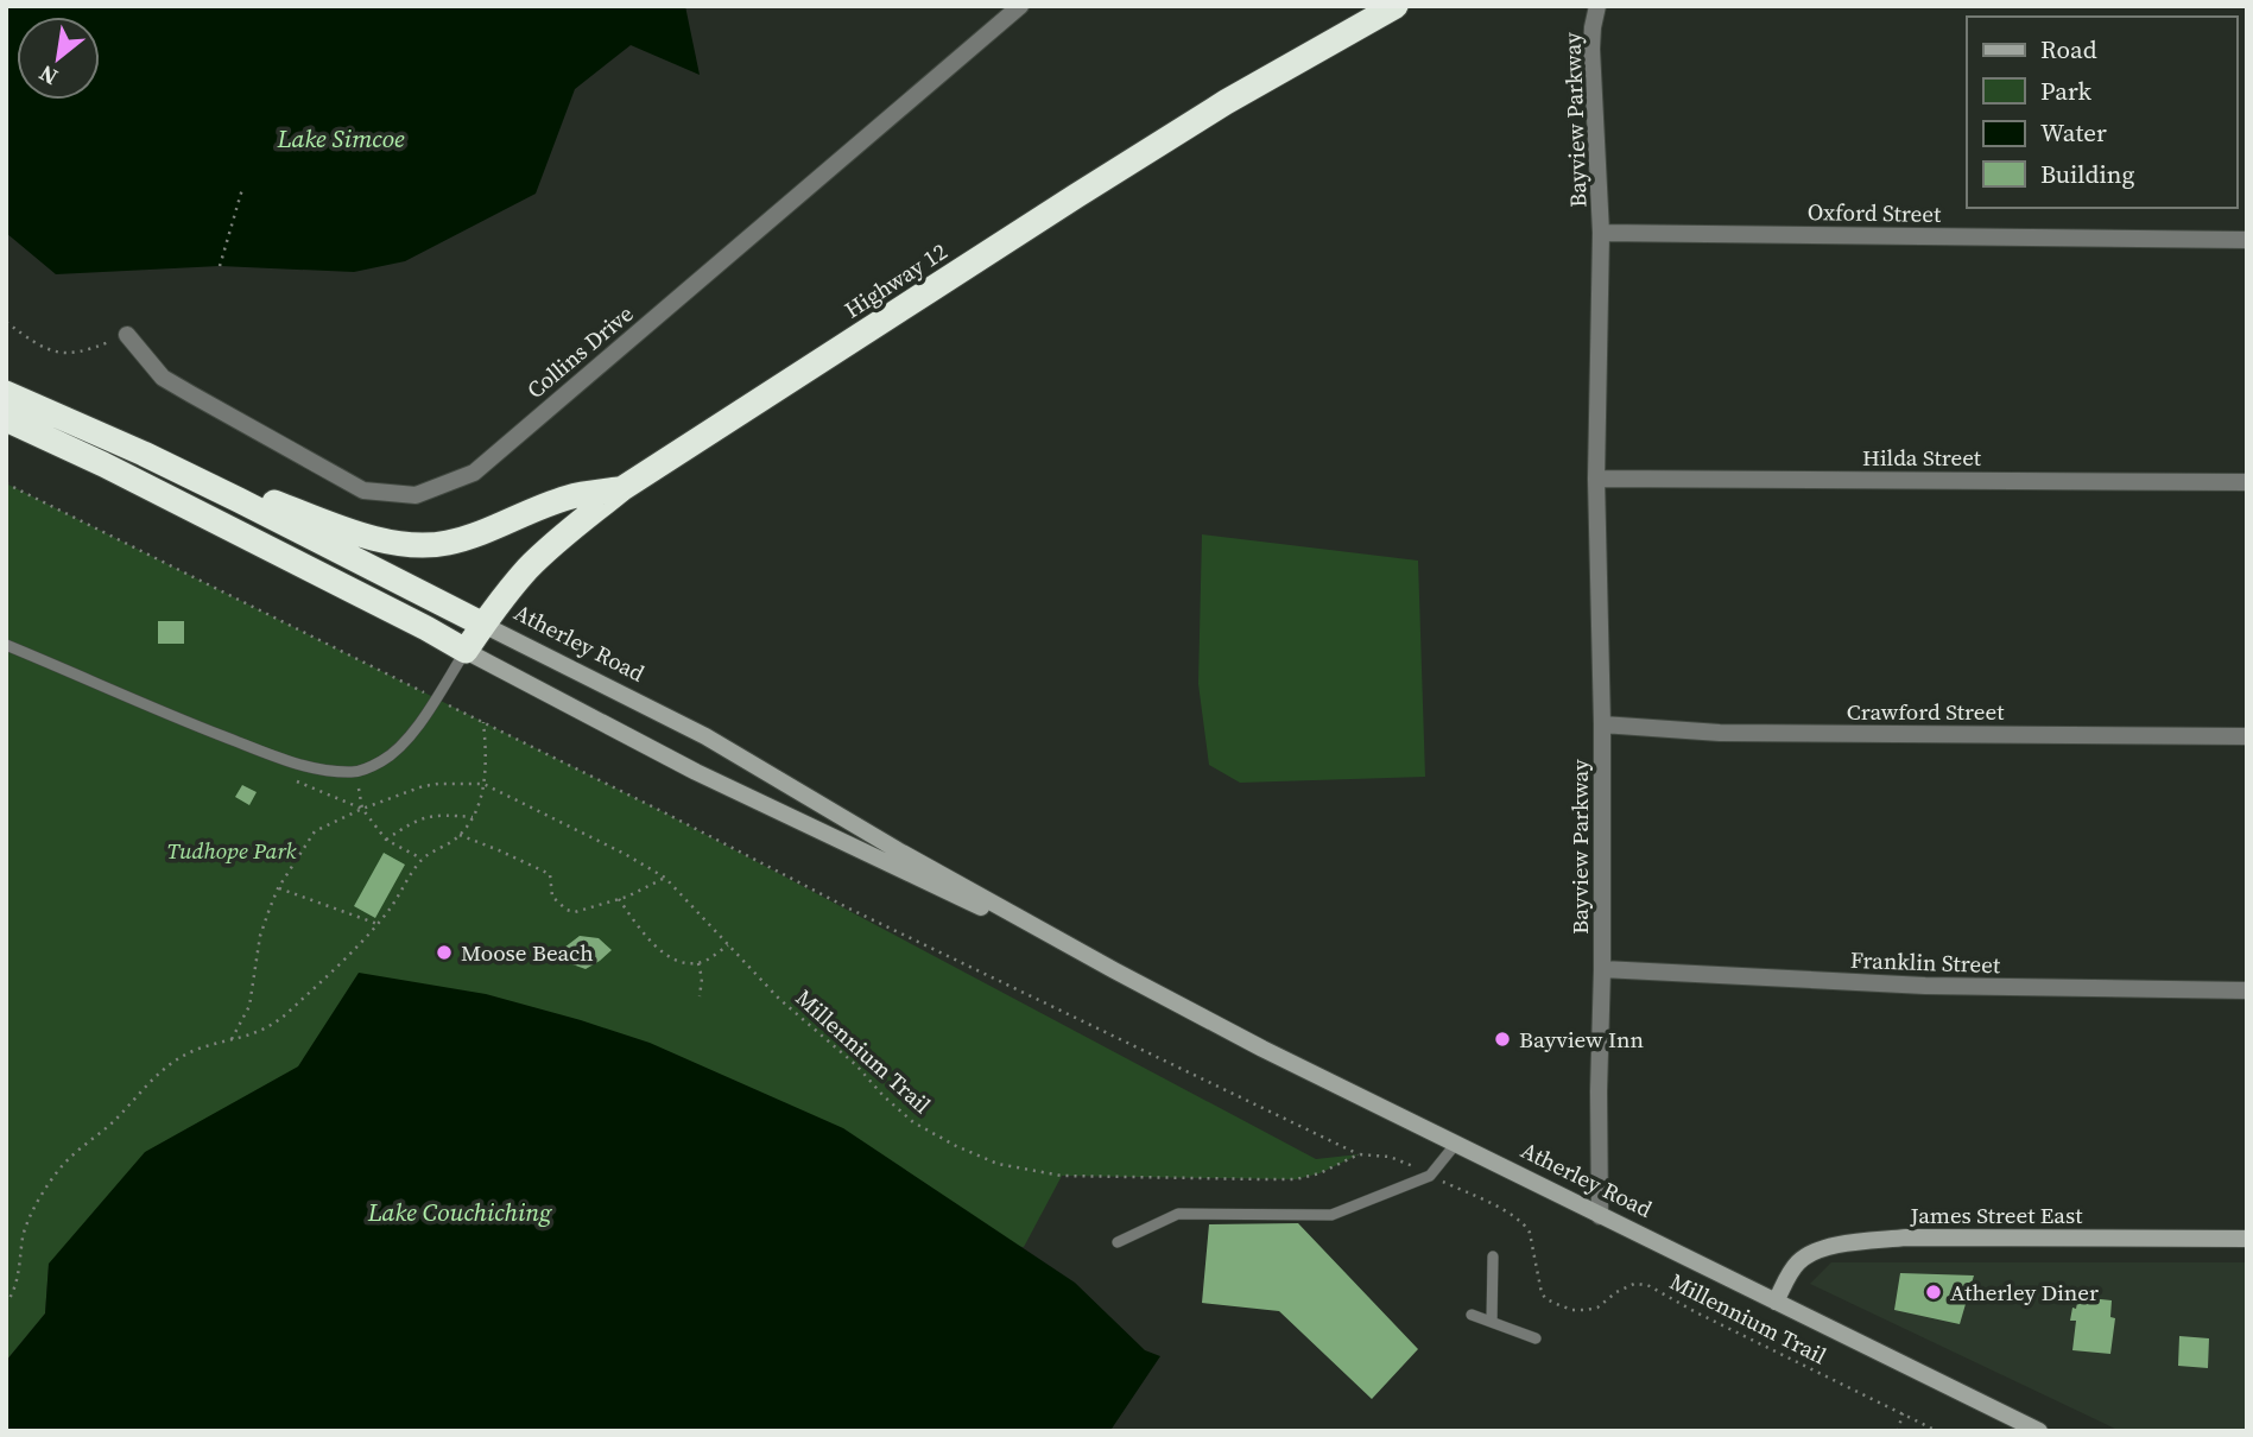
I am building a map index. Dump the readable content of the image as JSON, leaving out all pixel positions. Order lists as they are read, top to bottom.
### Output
{
  "streets": {
    "highway": ["Highway 12", "Atherley Road"],
    "main road": ["James Street East"],
    "street": [
      "Bayview Parkway",
      "Oxford Street",
      "Collins Drive",
      "Hilda Street",
      "Crawford Street",
      "Franklin Street"
    ],
    "path": ["Millennium Trail"]
  },
  "crossings": [
    ["Bayview Parkway", "Oxford Street"],
    ["Bayview Parkway", "Hilda Street"],
    ["Bayview Parkway", "Atherley Road"],
    ["Bayview Parkway", "Crawford Street"],
    ["Bayview Parkway", "Franklin Street"],
    ["Highway 12", "Atherley Road"],
    ["Atherley Road", "James Street East"]
  ],
  "water": ["Lake Simcoe", "Lake Couchiching"],
  "parks": ["Tudhope Park"],
  "places": ["Moose Beach", "Bayview Inn", "Atherley Diner"],
  "legend": [
    "Road",
    "Park",
    "Water",
    "Building"
  ],
  "north": "bottom left"
}
